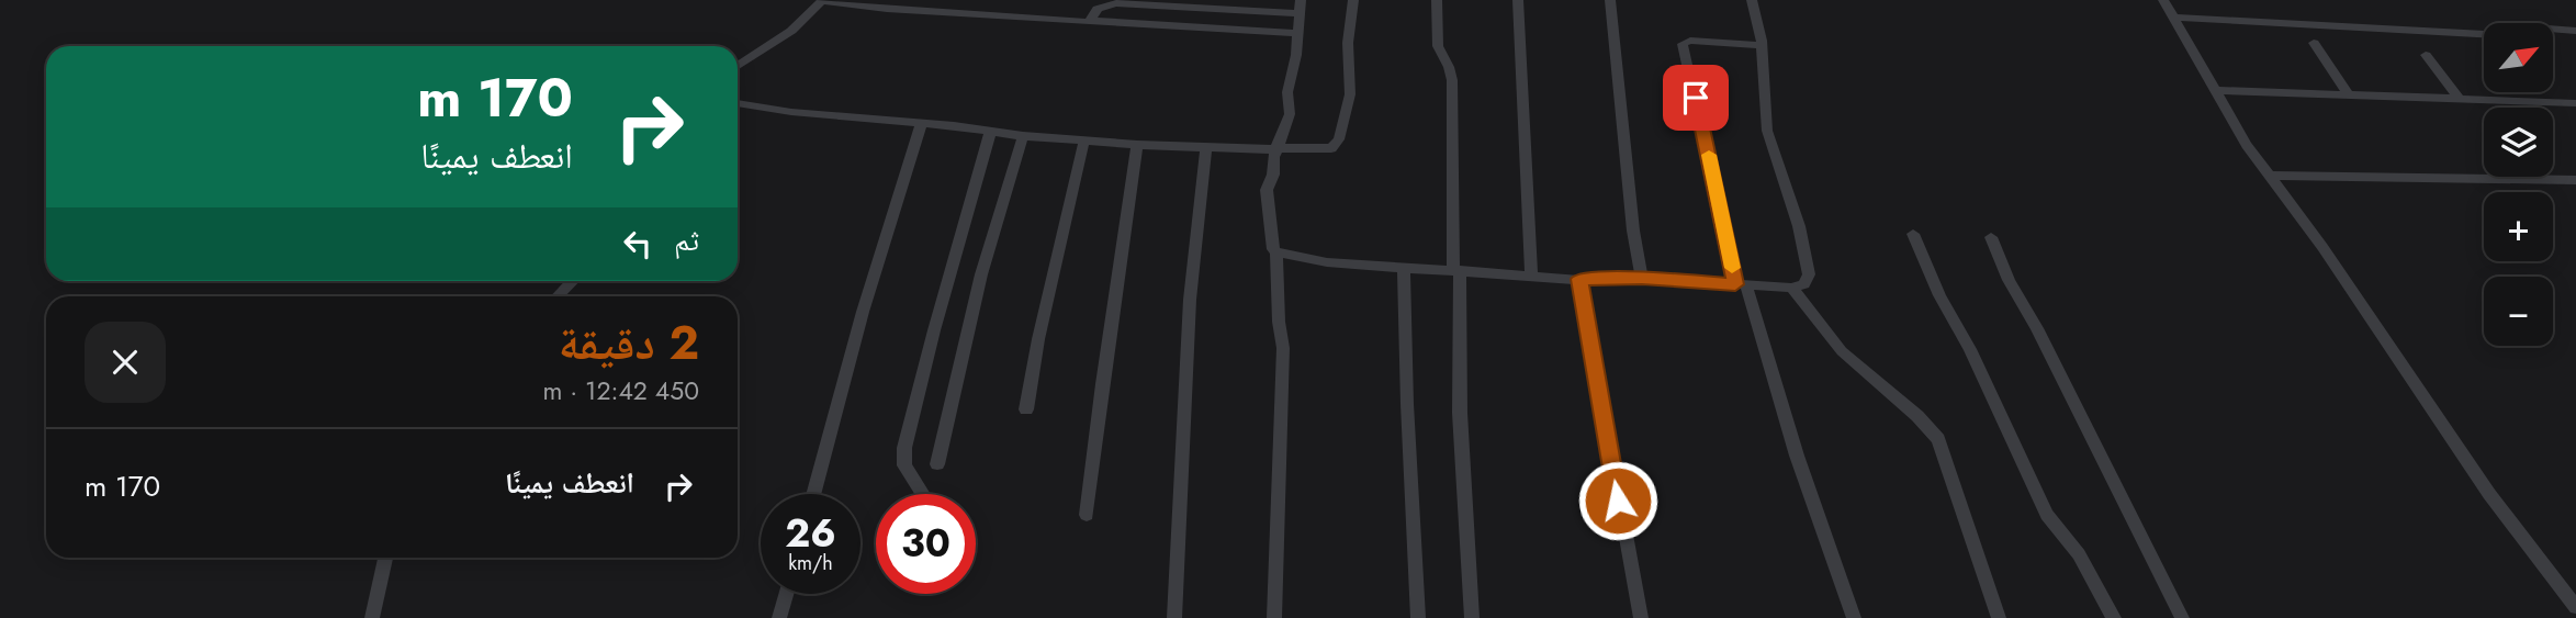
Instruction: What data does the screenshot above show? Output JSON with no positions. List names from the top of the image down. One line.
{"north":"top right","page":{"map_buttons":["+","−"],"turn":["170 m","انعطف يمينًا"],"then":"ثم","heading":["2 دقيقة","450 m · 12:42"],"list":[{"name":"انعطف يمينًا","value":"170 m"}],"speed":"26 km/h","limit":"30"}}
